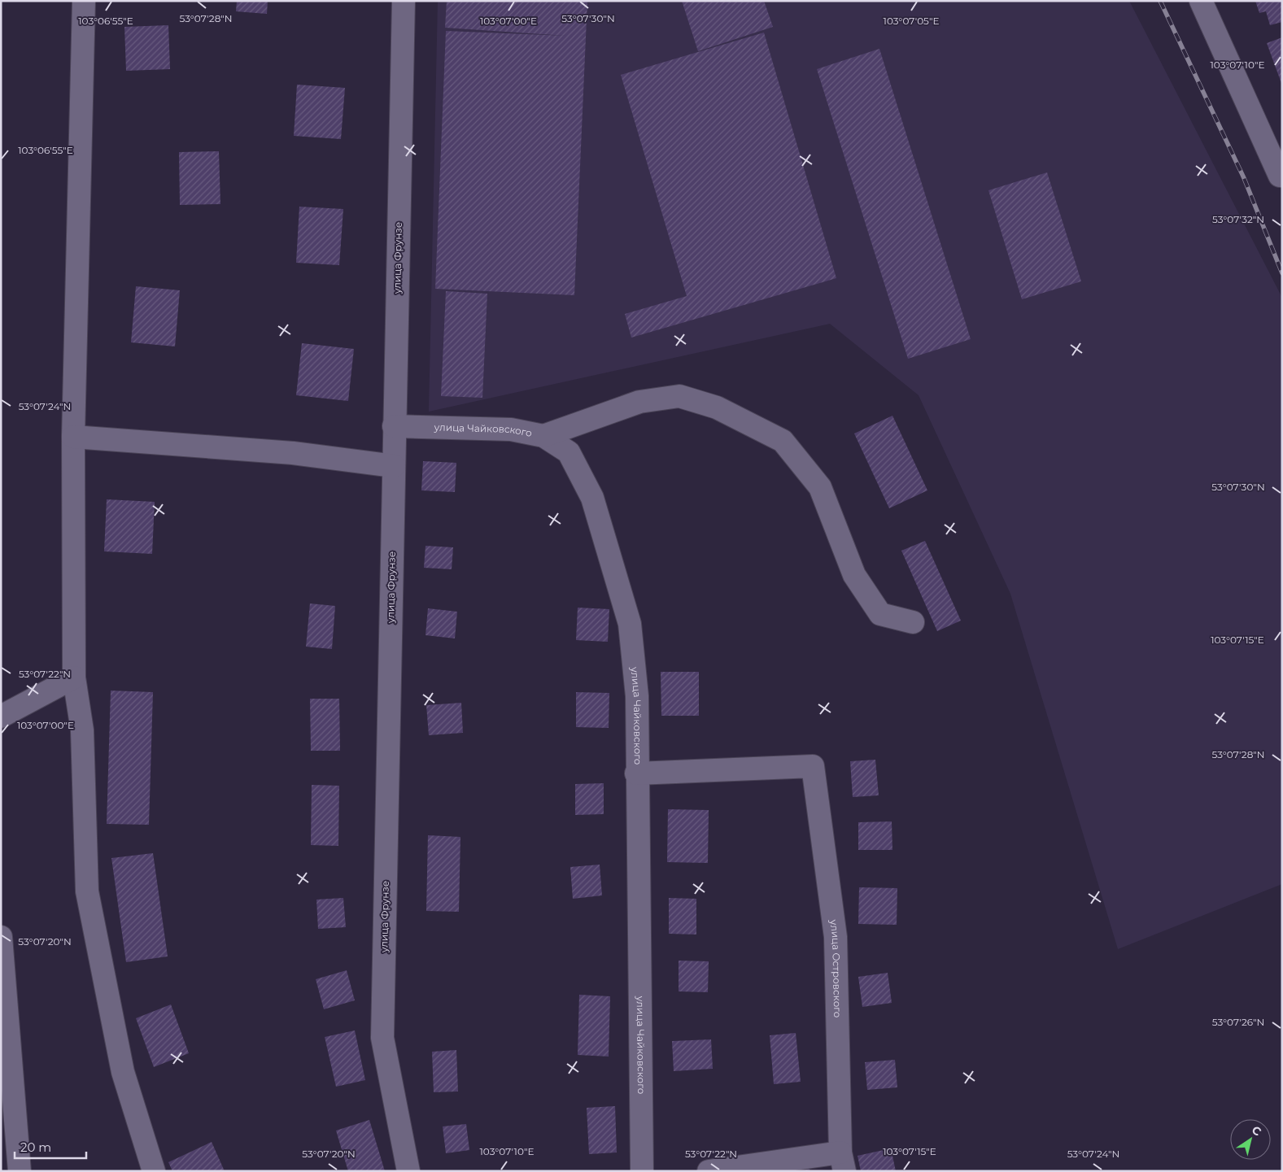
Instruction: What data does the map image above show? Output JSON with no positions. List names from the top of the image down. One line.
{"streets":{"street":["улица Фрунзе","улица Чайковского","улица Островского"]},"crossings":[["улица Фрунзе","улица Чайковского"],["улица Чайковского","улица Островского"]],"scale_bar":"20 m","north":"top right","coordinates":["53°07'28\"N","53°07'30\"N","103°06'55\"E","103°07'00\"E","103°07'05\"E","103°07'10\"E","53°07'32\"N","53°07'24\"N","103°07'15\"E","53°07'22\"N","53°07'20\"N","53°07'26\"N"]}
